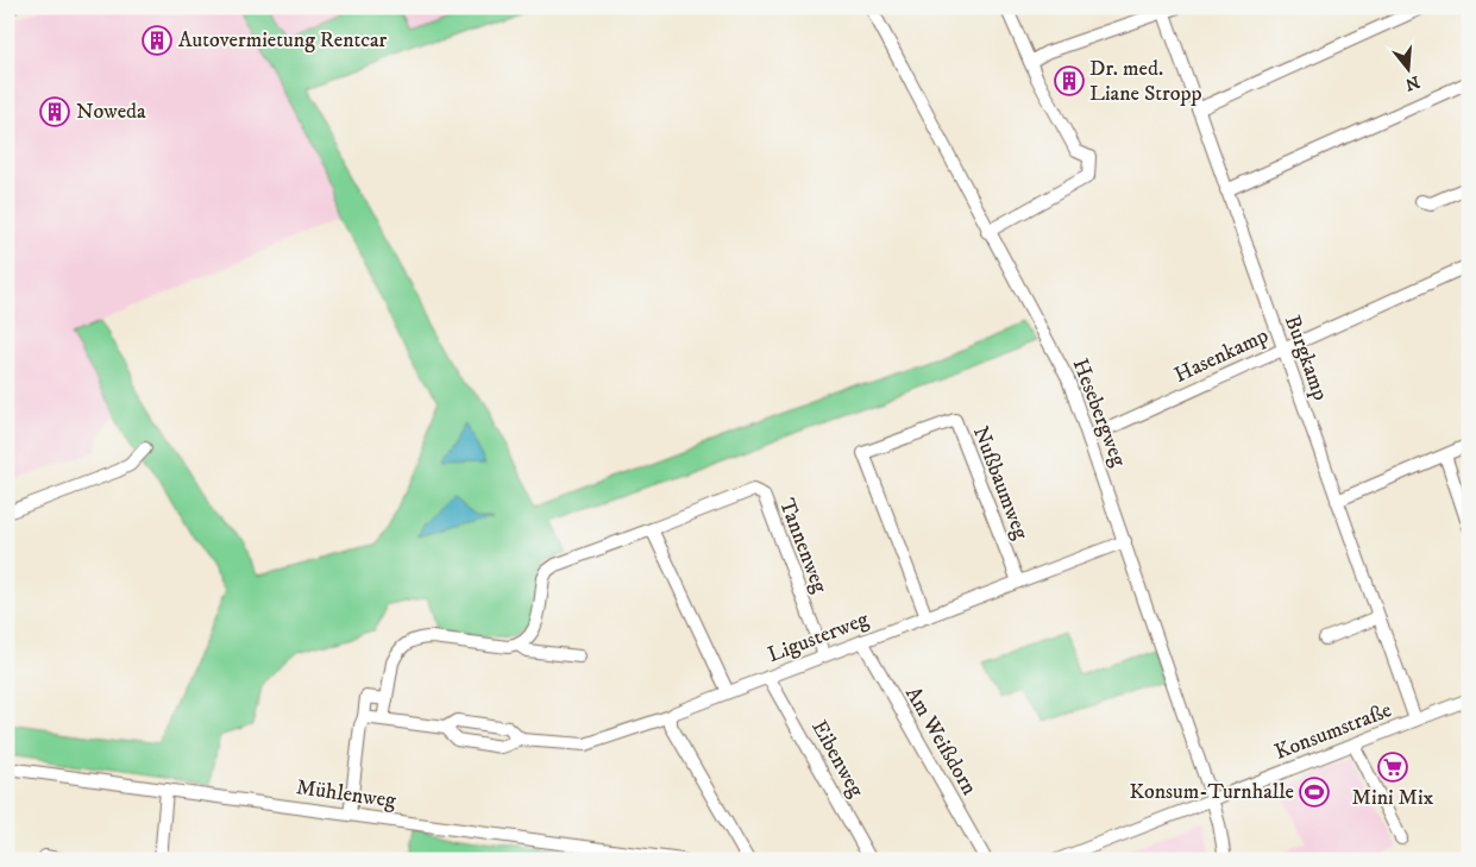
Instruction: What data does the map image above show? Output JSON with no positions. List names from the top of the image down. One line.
{"streets":{"street":["Hasenkamp","Burgkamp","Hesebergweg","Nußbaumweg","Tannenweg","Ligusterweg","Konsumstraße","Am Weißdorn","Eibenweg","Mühlenweg"]},"crossings":[["Hasenkamp","Burgkamp"],["Hasenkamp","Hesebergweg"],["Burgkamp","Konsumstraße"],["Hesebergweg","Ligusterweg"],["Hesebergweg","Konsumstraße"],["Nußbaumweg","Ligusterweg"],["Tannenweg","Ligusterweg"],["Ligusterweg","Am Weißdorn"],["Ligusterweg","Eibenweg"]],"places":{"building":["Autovermietung Rentcar","Dr. med. Liane Stropp","Noweda"],"supermarket":["Mini Mix"],"sports":["Konsum-Turnhalle"]},"north":"bottom"}
